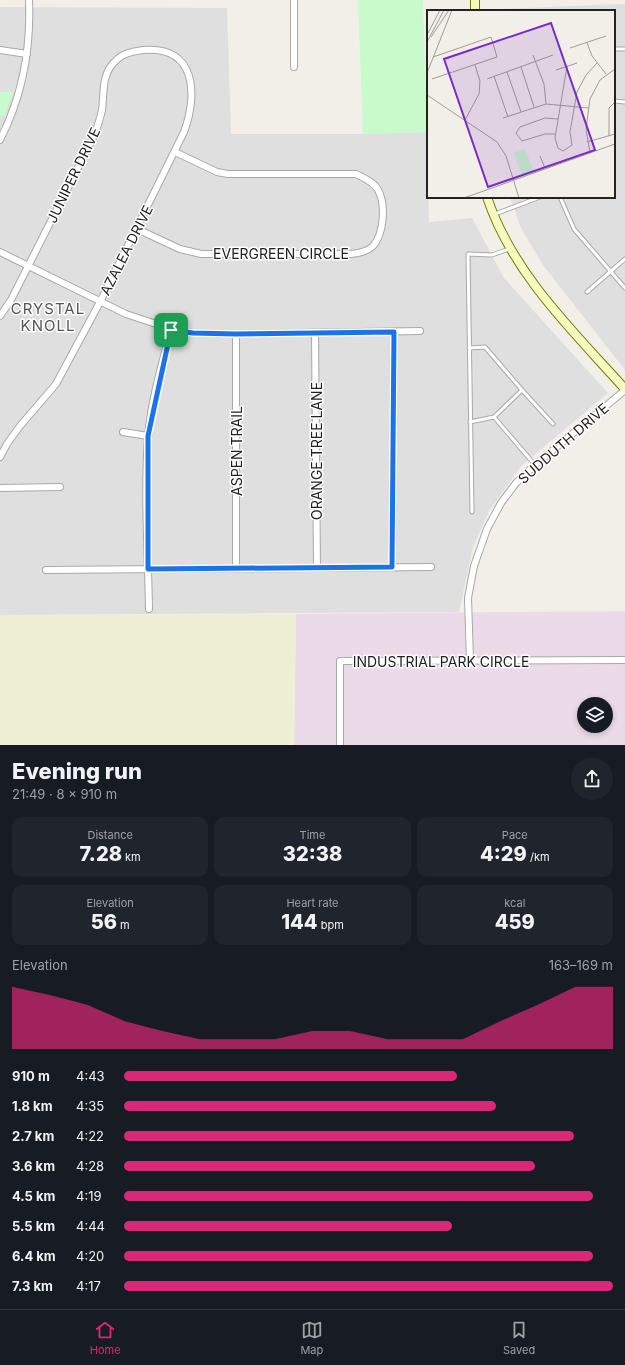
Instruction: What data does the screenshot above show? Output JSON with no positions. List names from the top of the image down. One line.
{"streets":{"street":["JUNIPER DRIVE","AZALEA DRIVE","EVERGREEN CIRCLE","SUDDUTH DRIVE","ASPEN TRAIL","ORANGE TREE LANE","INDUSTRIAL PARK CIRCLE"]},"crossings":[["JUNIPER DRIVE","AZALEA DRIVE"],["AZALEA DRIVE","EVERGREEN CIRCLE"],["SUDDUTH DRIVE","INDUSTRIAL PARK CIRCLE"]],"districts":["CRYSTAL KNOLL"],"page":{"heading":["Evening run","21:49 · 8 × 910 m"],"stats":[["Distance","7.28 km"],["Time","32:38"],["Pace","4:29 /km"],["Elevation","56 m"],["Heart rate","144 bpm"],["kcal","459"]],"chart":["Elevation","163–169 m"],"list":[{"name":"910 m","note":"4:43"},{"name":"1.8 km","note":"4:35"},{"name":"2.7 km","note":"4:22"},{"name":"3.6 km","note":"4:28"},{"name":"4.5 km","note":"4:19"},{"name":"5.5 km","note":"4:44"},{"name":"6.4 km","note":"4:20"},{"name":"7.3 km","note":"4:17"}],"tabs":["Home","Map","Saved"]}}
